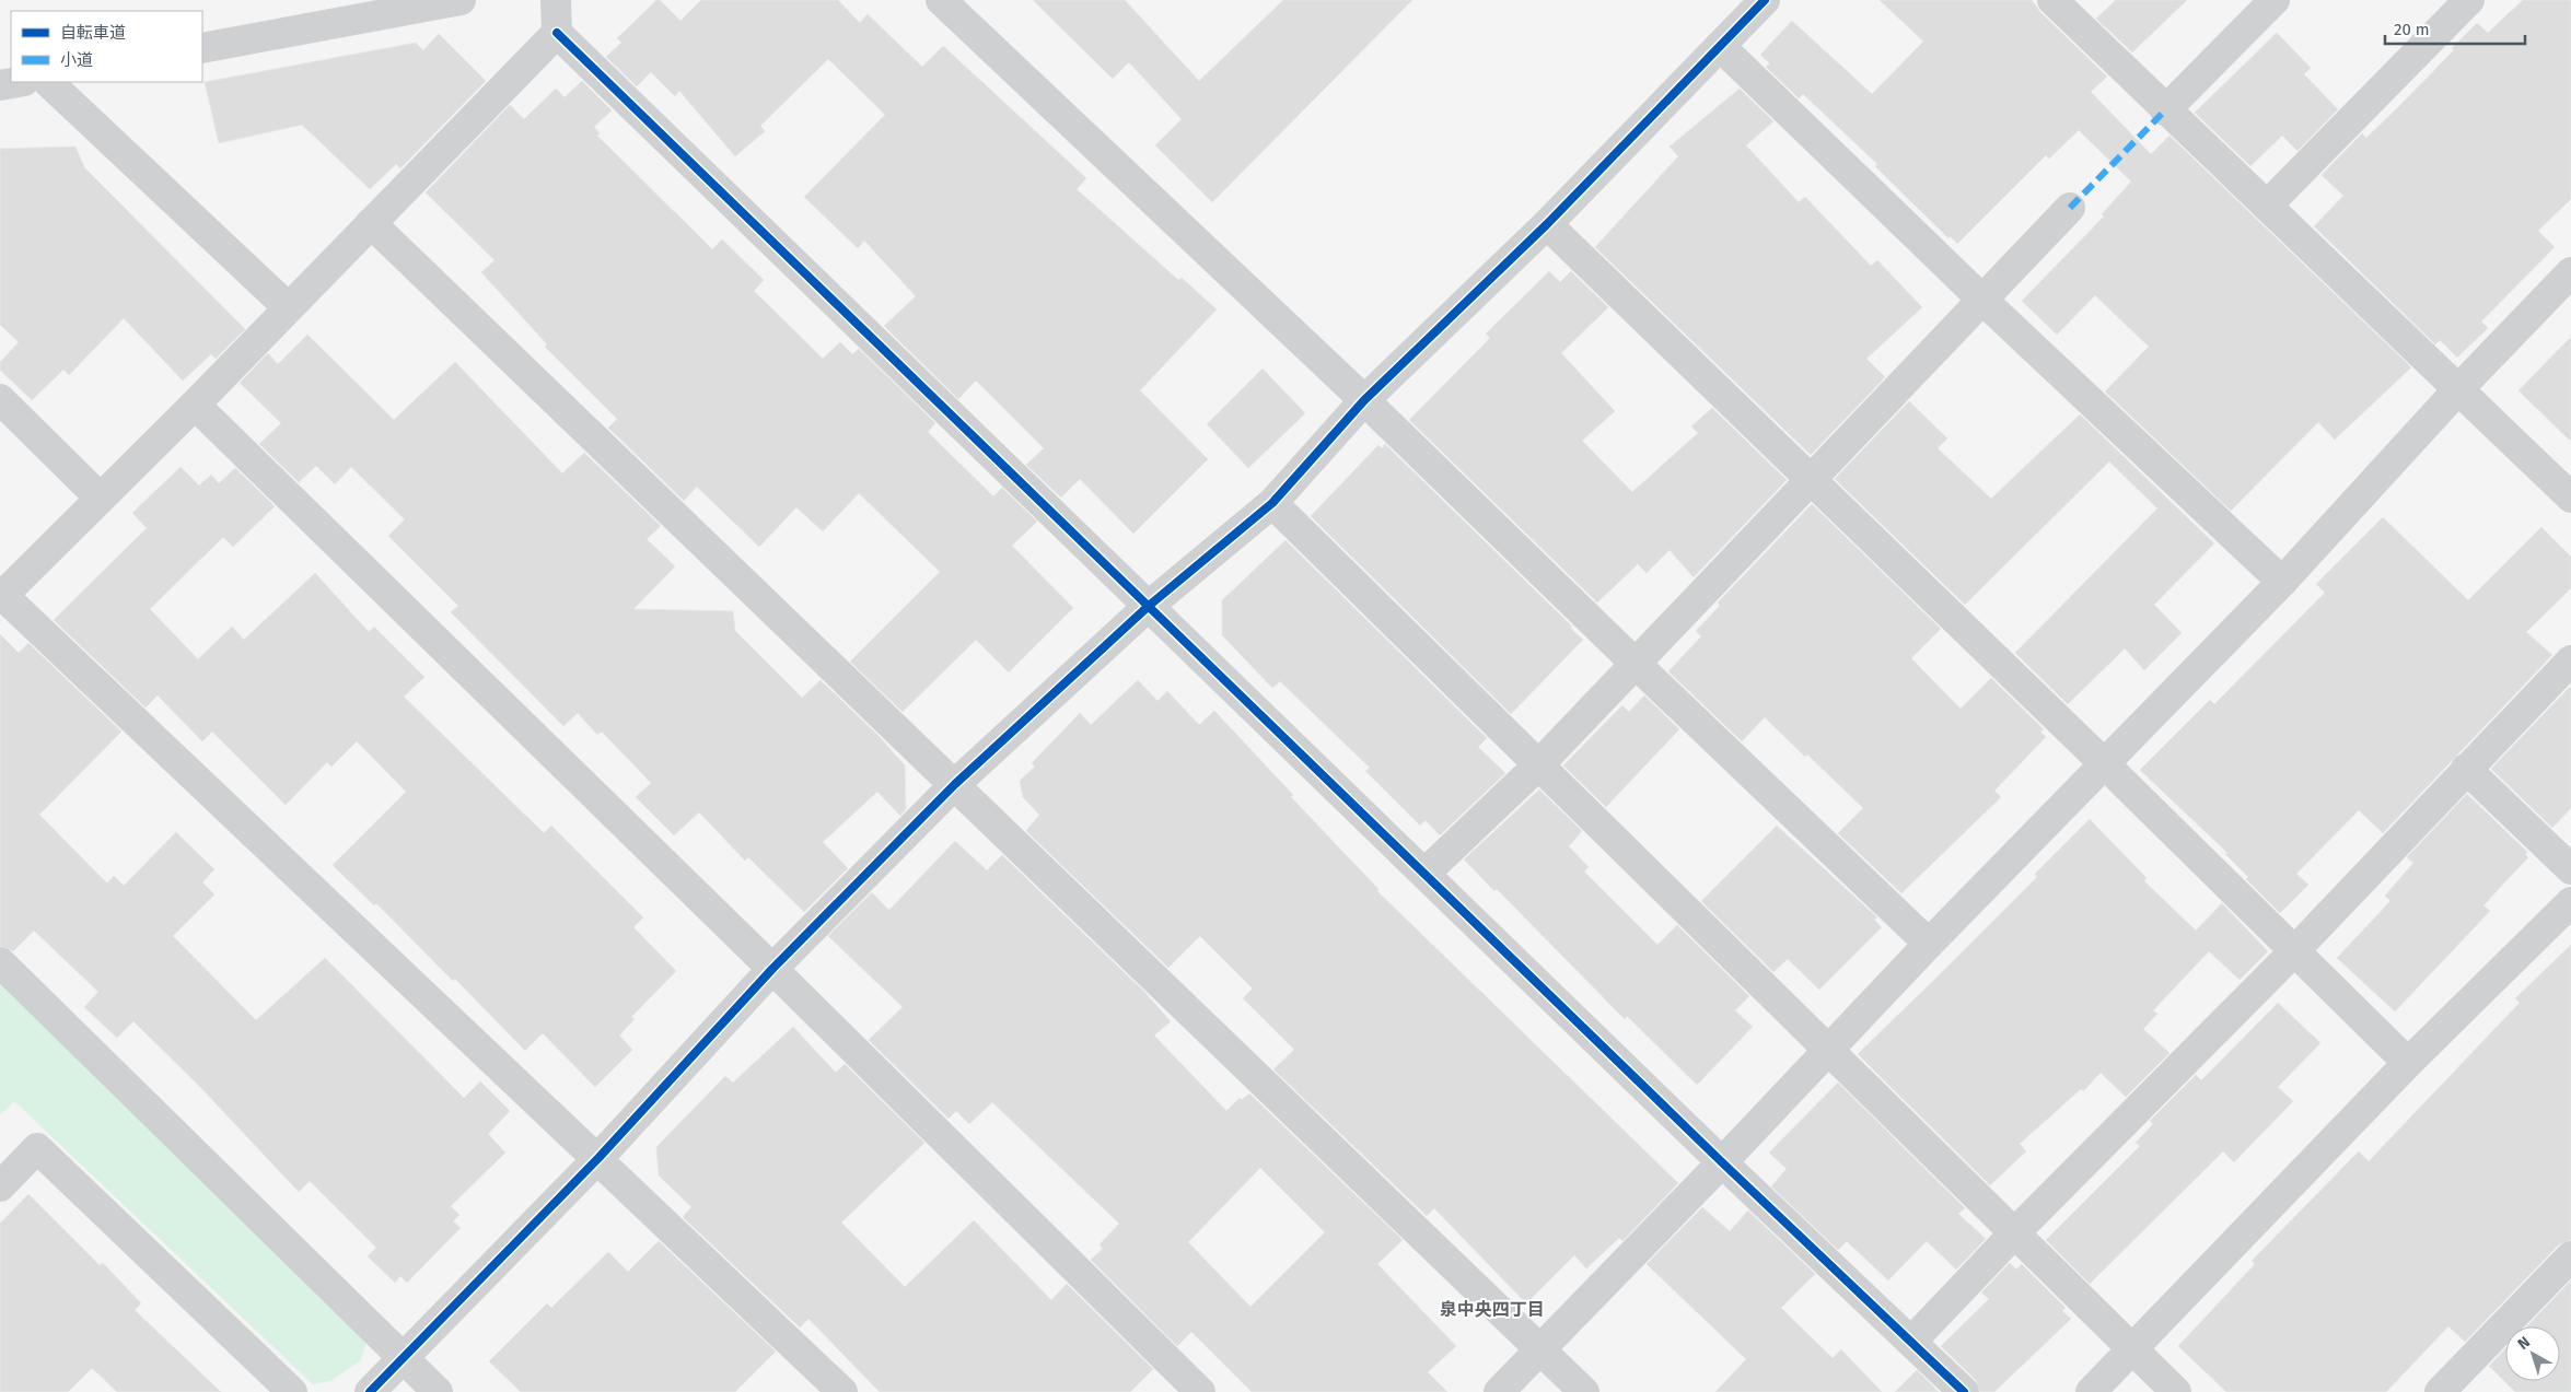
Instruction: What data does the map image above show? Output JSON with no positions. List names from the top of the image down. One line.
{"districts":["泉中央四丁目"],"legend":["自転車道","小道"],"scale_bar":"20 m","north":"top left"}
